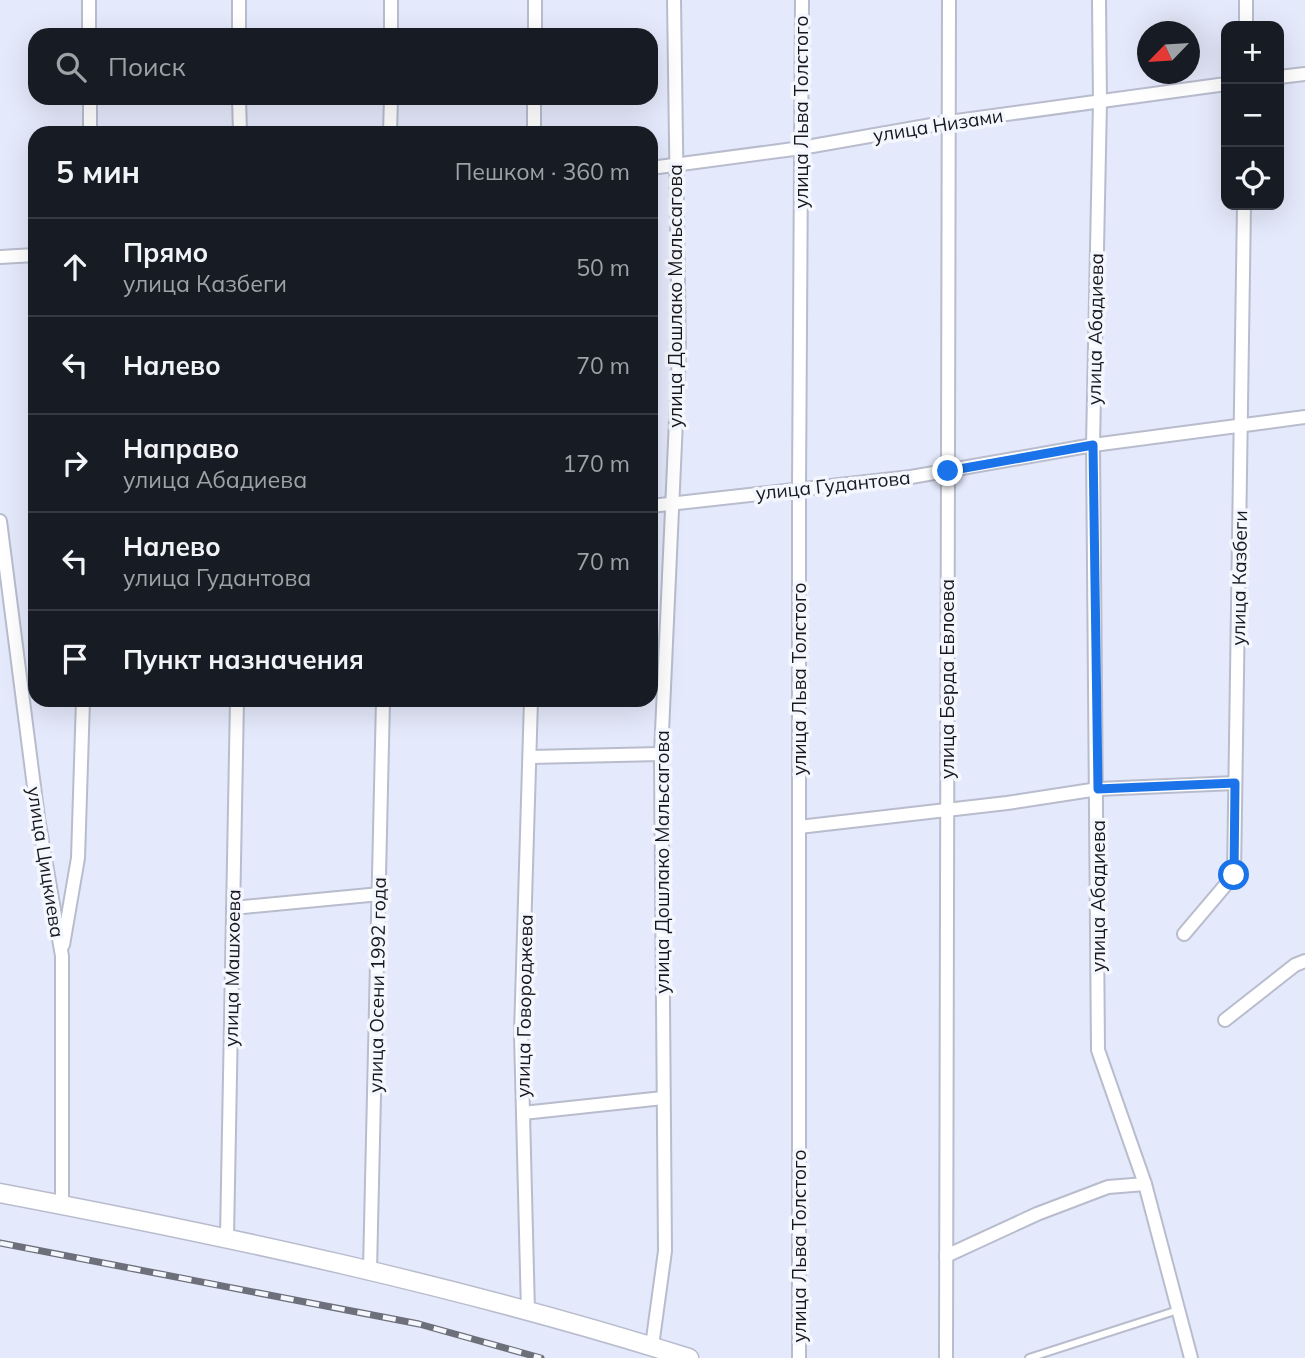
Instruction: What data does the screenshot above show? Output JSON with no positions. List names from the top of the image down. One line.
{"streets":{"street":["улица Льва Толстого","улица Низами","улица Дошлако Мальсагова","улица Абадиева","улица Гудантова","улица Казбеги","улица Берда Евлоева","улица Цицкиева","улица Машхоева","улица Осени 1992 года","улица Говороджева"]},"crossings":[["улица Льва Толстого","улица Низами"],["улица Льва Толстого","улица Гудантова"],["улица Низами","улица Дошлако Мальсагова"],["улица Низами","улица Абадиева"],["улица Низами","улица Берда Евлоева"],["улица Дошлако Мальсагова","улица Гудантова"],["улица Абадиева","улица Гудантова"],["улица Гудантова","улица Казбеги"],["улица Гудантова","улица Берда Евлоева"]],"north":"bottom left","page":{"map_buttons":["+","−"],"search":"Поиск","heading":["5 мин","Пешком · 360 m"],"list":[["Прямо","улица Казбеги","50 m"],["Налево","70 m"],["Направо","улица Абадиева","170 m"],["Налево","улица Гудантова","70 m"],"Пункт назначения"]}}
